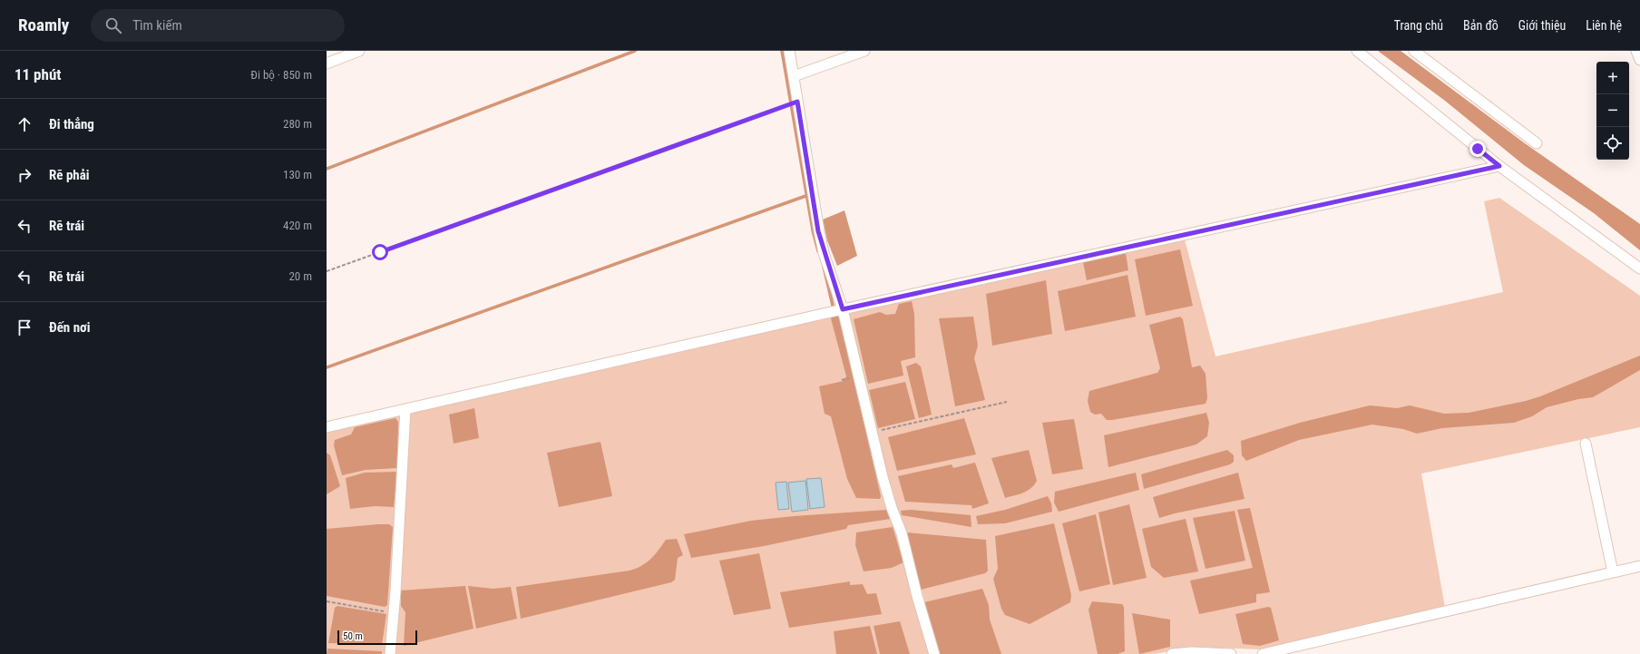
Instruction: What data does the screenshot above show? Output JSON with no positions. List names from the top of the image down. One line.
{"scale_bar":"50 m","page":{"header":"Roamly","search":"Tìm kiếm","nav":["Trang chủ","Bản đồ","Giới thiệu","Liên hệ"],"heading":["11 phút","Đi bộ · 850 m"],"map_buttons":["+","−"],"list":[["Đi thẳng","280 m"],["Rẽ phải","130 m"],["Rẽ trái","420 m"],["Rẽ trái","20 m"],"Đến nơi"],"scale":"50 m"}}
